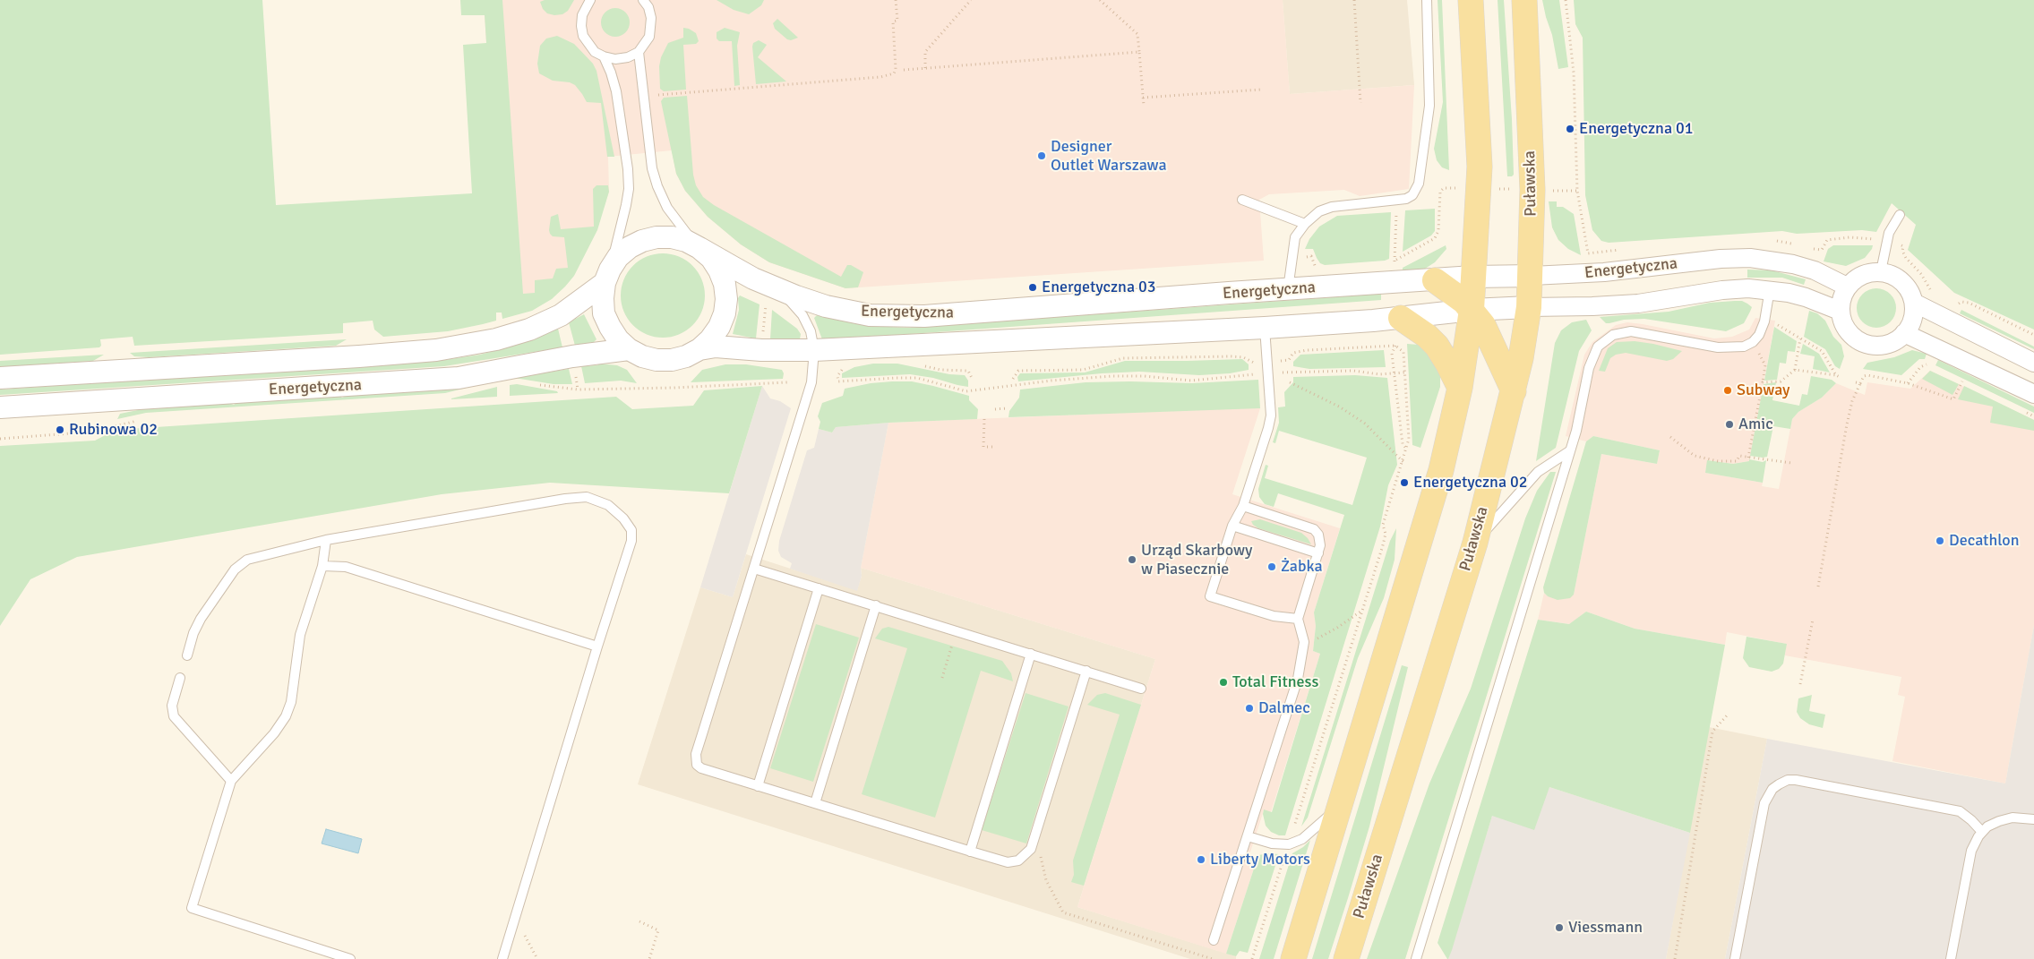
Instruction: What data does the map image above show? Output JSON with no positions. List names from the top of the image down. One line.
{"streets":{"main road":["Puławska"],"street":["Energetyczna"]},"crossings":[["Puławska","Energetyczna"]],"places":["Energetyczna 01","Designer Outlet Warszawa","Energetyczna 03","Subway","Amic","Rubinowa 02","Energetyczna 02","Decathlon","Urząd Skarbowy w Piasecznie","Żabka","Total Fitness","Dalmec","Liberty Motors","Viessmann"]}
